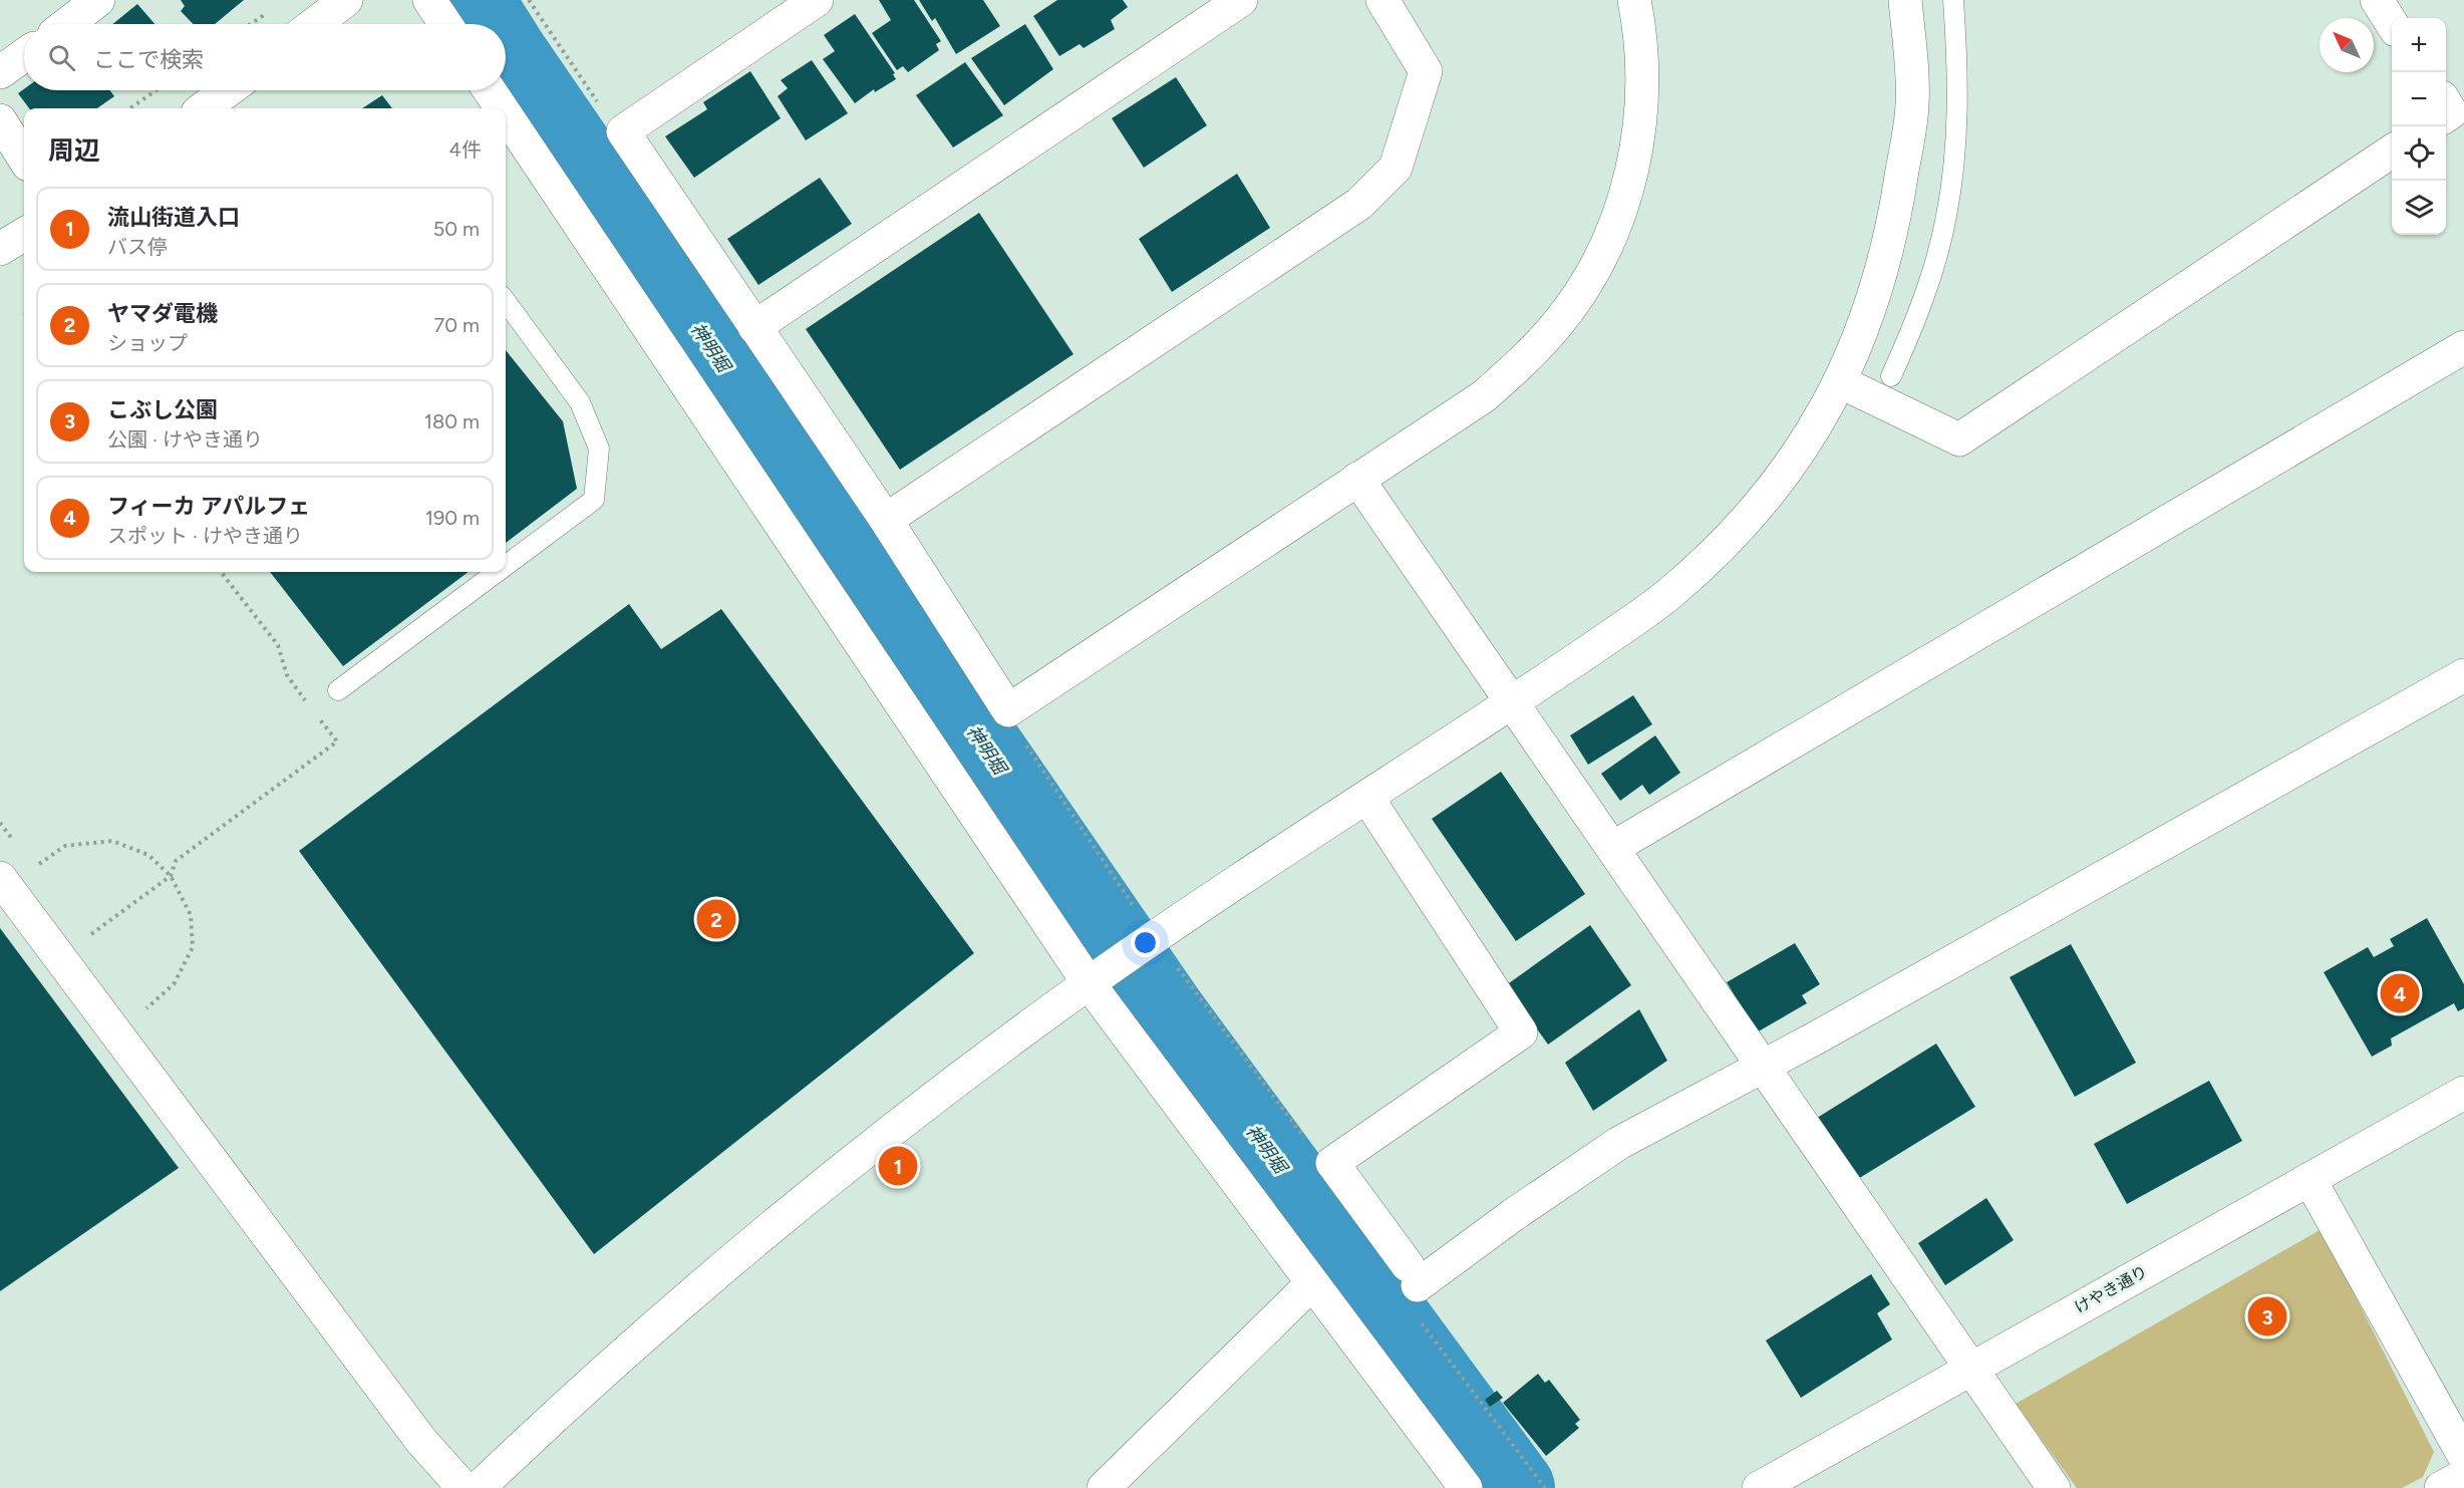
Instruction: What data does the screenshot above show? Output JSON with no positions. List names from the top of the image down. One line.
{"streets":{"street":["けやき通り"]},"water":["神明堀"],"north":"top left","page":{"map_buttons":["+","−"],"search":"ここで検索","heading":["周辺","4件"],"list":[{"mark":"1","name":"流山街道入口","note":"バス停","value":"50 m"},{"mark":"2","name":"ヤマダ電機","note":"ショップ","value":"70 m"},{"mark":"3","name":"こぶし公園","note":"公園 · けやき通り","value":"180 m"},{"mark":"4","name":"フィーカ アパルフェ","note":"スポット · けやき通り","value":"190 m"}],"pins":["2","4","1","3"]}}
